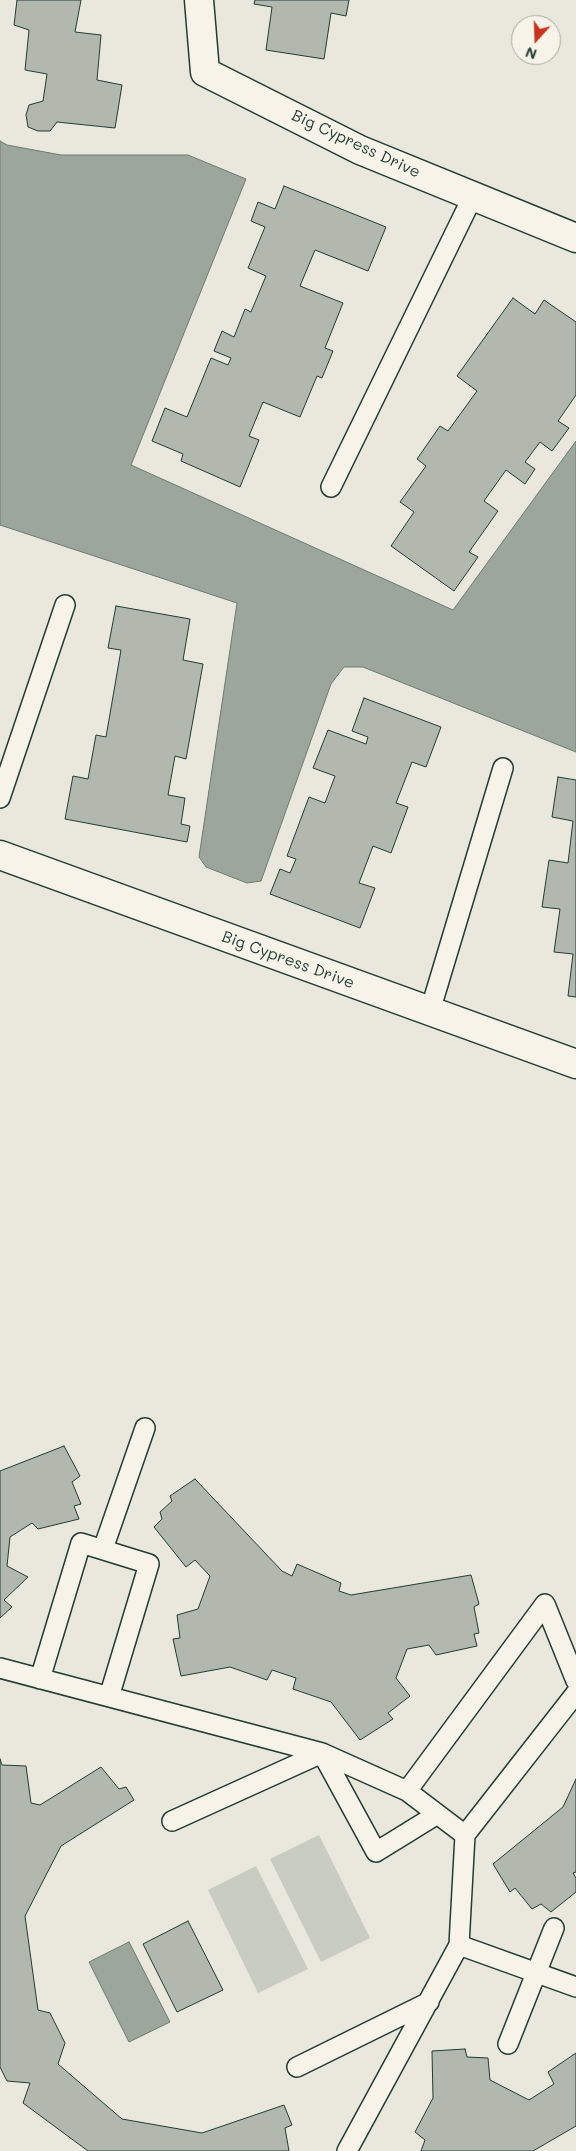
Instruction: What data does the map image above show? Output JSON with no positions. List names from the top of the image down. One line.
{"streets":{"street":["Big Cypress Drive"]},"north":"bottom"}
